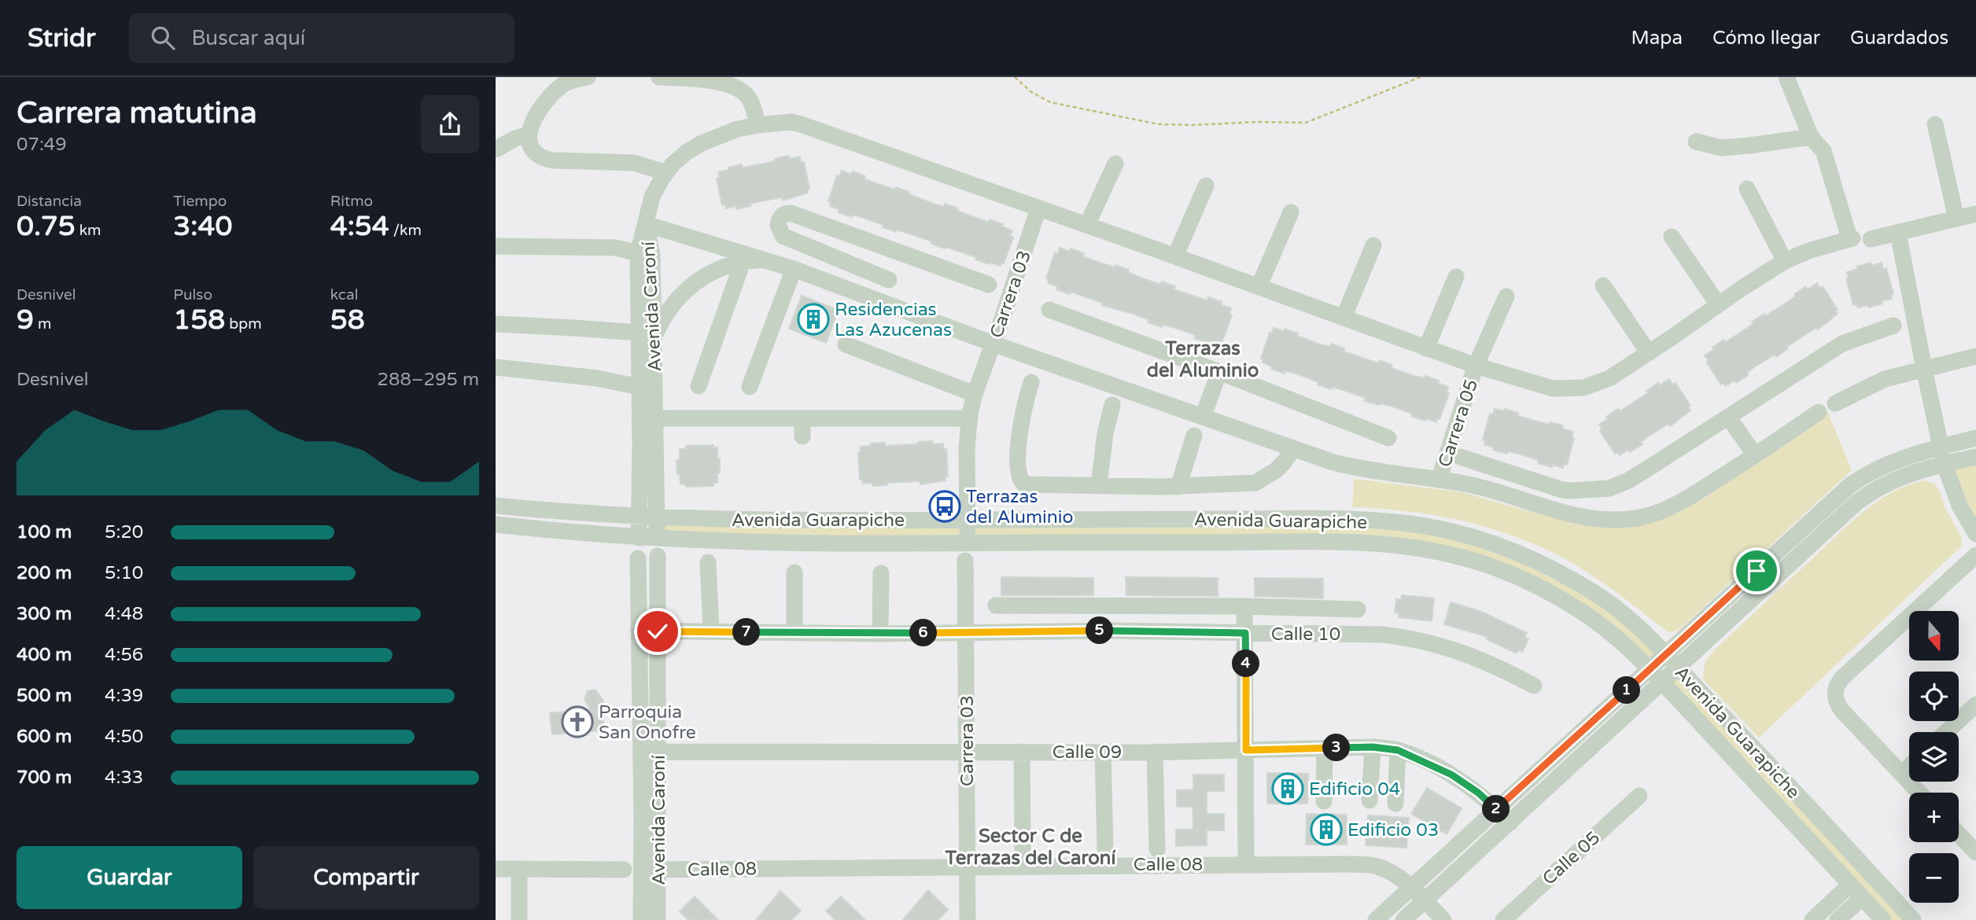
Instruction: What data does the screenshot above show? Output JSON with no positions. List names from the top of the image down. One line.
{"streets":{"street":["Carrera 03","Avenida Caroní","Carrera 05","Avenida Guarapiche","Calle 10","Calle 09","Calle 05","Calle 08"]},"crossings":[["Carrera 03","Avenida Guarapiche"],["Carrera 03","Calle 10"],["Carrera 03","Calle 09"],["Carrera 03","Calle 08"],["Avenida Caroní","Avenida Guarapiche"],["Avenida Caroní","Calle 10"],["Avenida Caroní","Calle 09"],["Avenida Caroní","Calle 08"]],"districts":["Terrazas del Aluminio","Sector C de Terrazas del Caroní"],"places":{"building":["Residencias Las Azucenas","Edificio 04","Edificio 03"],"bus stop":["Terrazas del Aluminio"],"church":["Parroquia San Onofre"]},"north":"bottom","page":{"header":"Stridr","search":"Buscar aquí","nav":["Mapa","Cómo llegar","Guardados"],"heading":["Carrera matutina","07:49"],"stats":[["Distancia","0.75 km"],["Tiempo","3:40"],["Ritmo","4:54 /km"],["Desnivel","9 m"],["Pulso","158 bpm"],["kcal","58"]],"chart":["Desnivel","288–295 m"],"list":[{"name":"100 m","note":"5:20"},{"name":"200 m","note":"5:10"},{"name":"300 m","note":"4:48"},{"name":"400 m","note":"4:56"},{"name":"500 m","note":"4:39"},{"name":"600 m","note":"4:50"},{"name":"700 m","note":"4:33"}],"map_buttons":["+","−"],"pins":["5","7","6","4","1","3","2"],"buttons":["Guardar","Compartir"]}}
